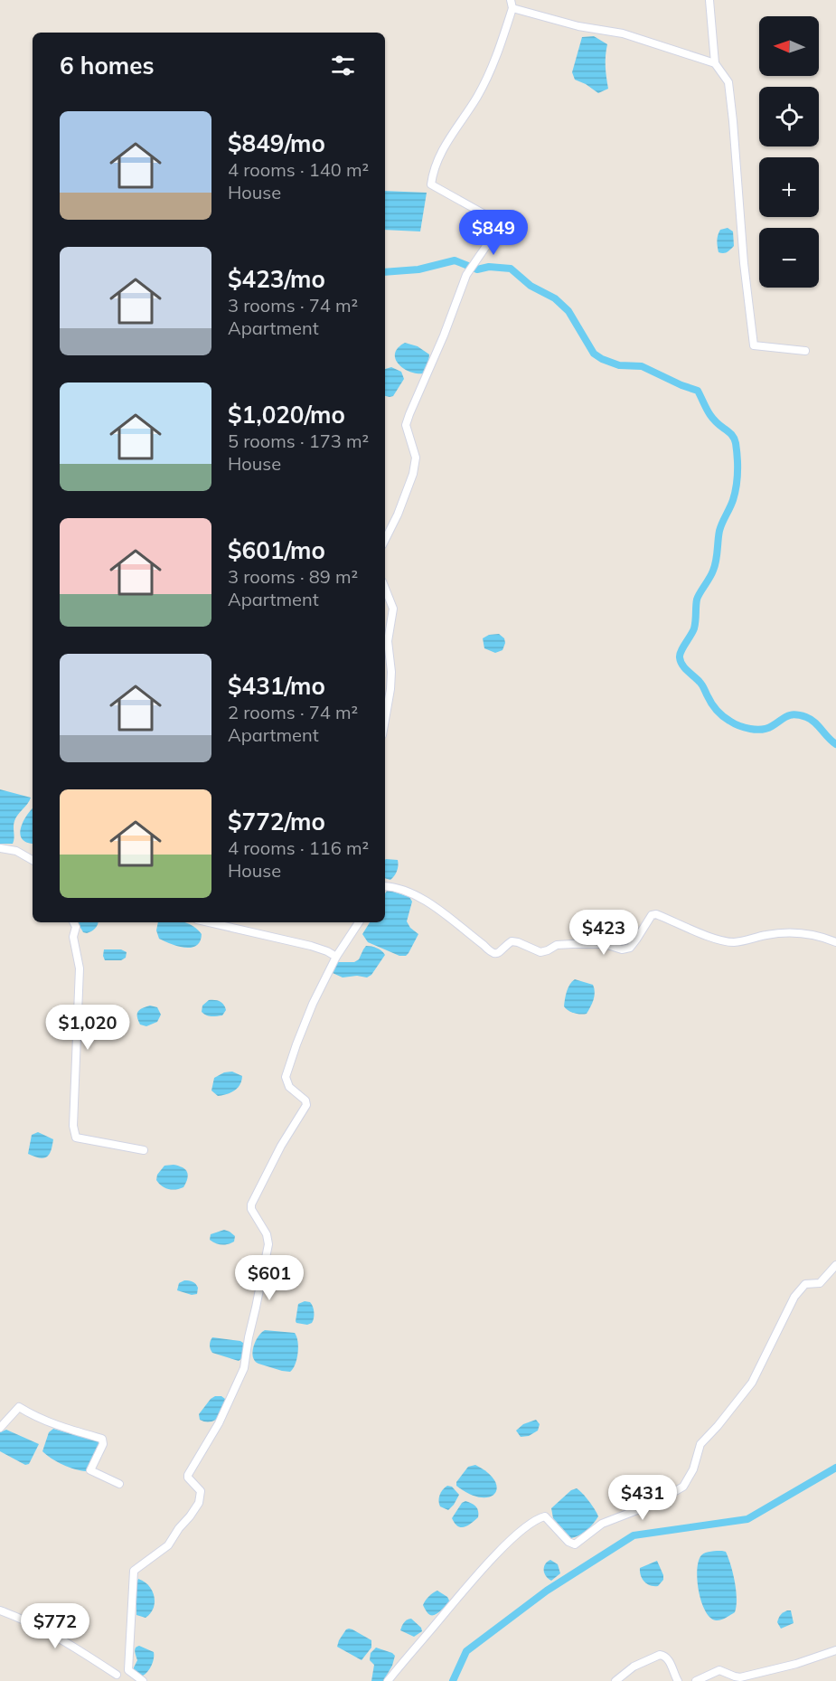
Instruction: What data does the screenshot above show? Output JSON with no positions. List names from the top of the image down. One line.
{"north":"left","page":{"map_buttons":["+","−"],"heading":"6 homes","list":[{"name":"$849/mo","note":"4 rooms · 140 m² · House"},{"name":"$423/mo","note":"3 rooms · 74 m² · Apartment"},{"name":"$1,020/mo","note":"5 rooms · 173 m² · House"},{"name":"$601/mo","note":"3 rooms · 89 m² · Apartment"},{"name":"$431/mo","note":"2 rooms · 74 m² · Apartment"},{"name":"$772/mo","note":"4 rooms · 116 m² · House"}],"price":["$849","$423","$1,020","$601","$431","$772"]}}
